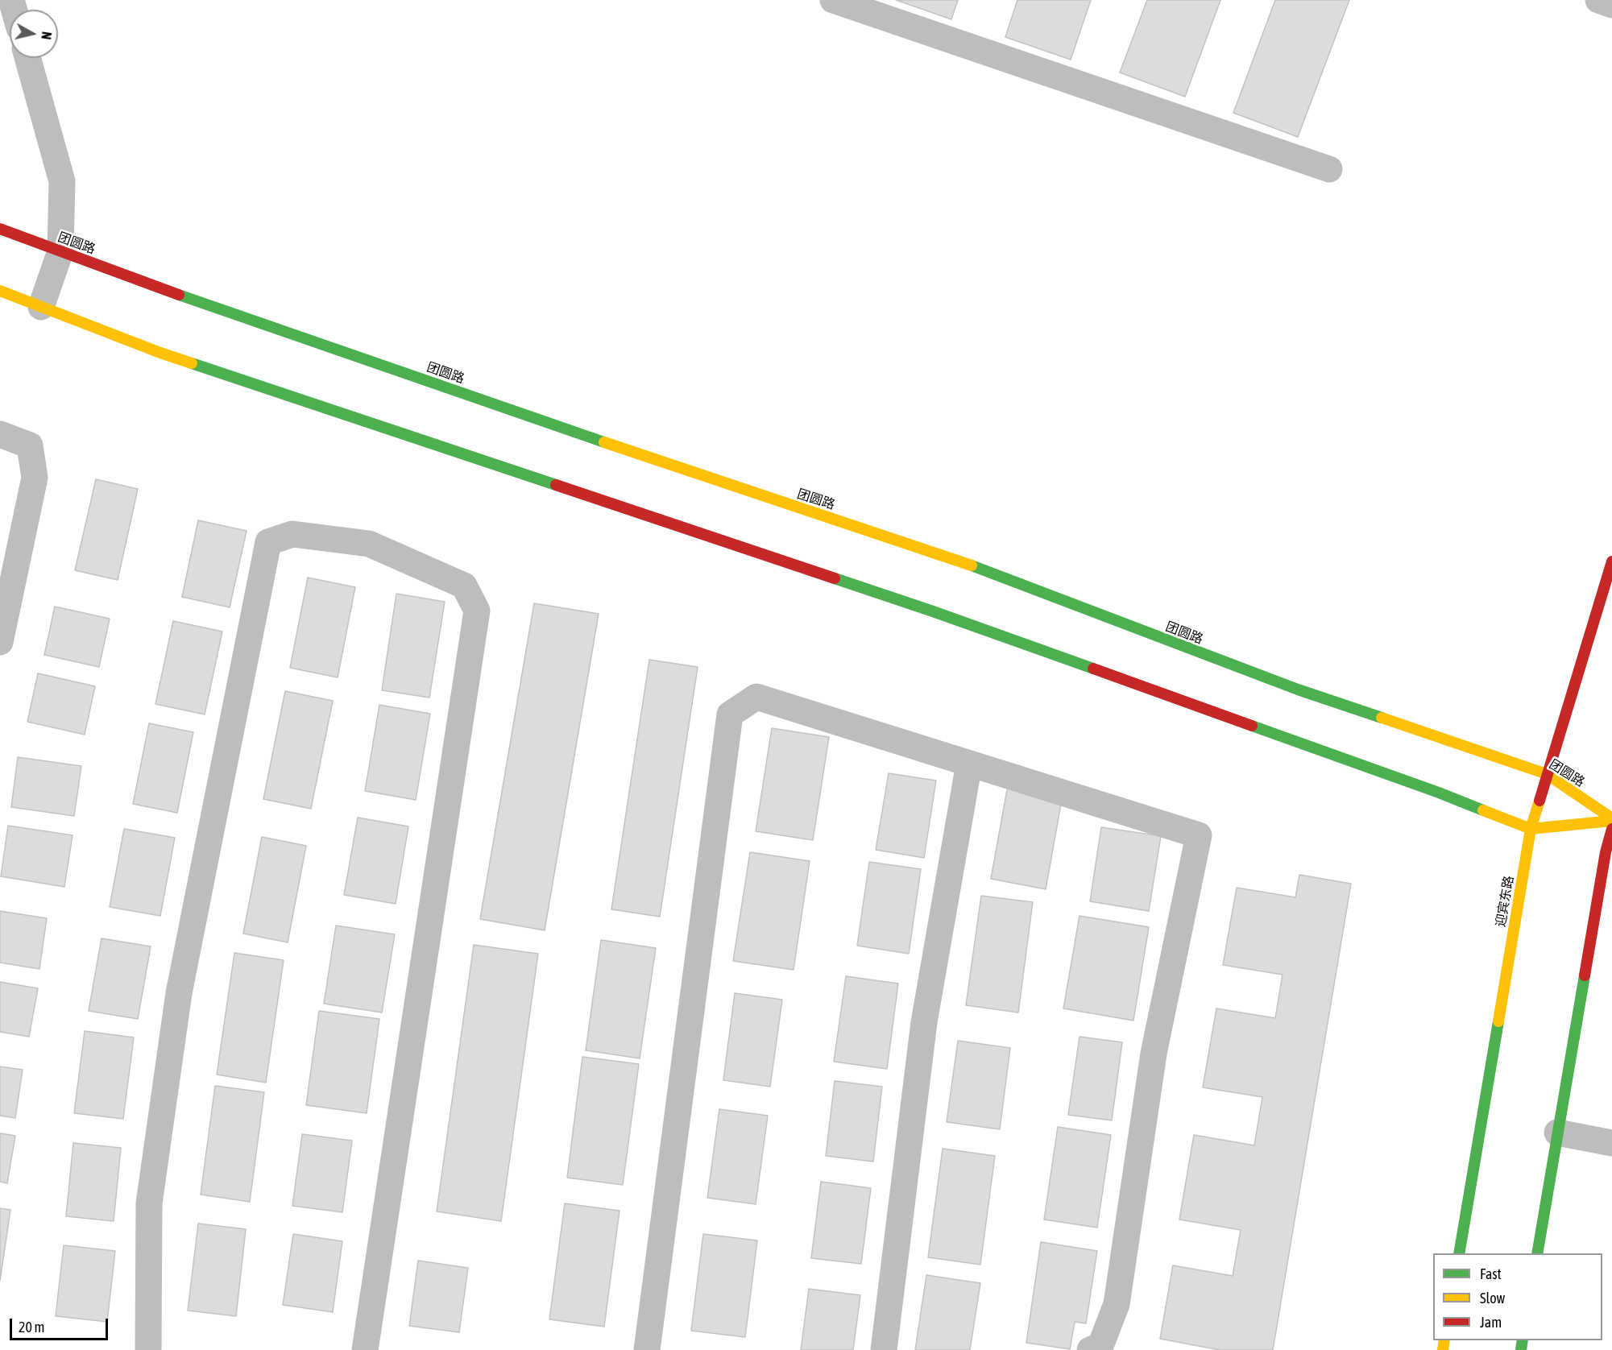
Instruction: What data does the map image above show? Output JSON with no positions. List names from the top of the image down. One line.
{"streets":{"main road":["团圆路","迎宾东路"]},"crossings":[["团圆路","迎宾东路"]],"legend":["Fast","Slow","Jam"],"scale_bar":"20 m","north":"right"}
